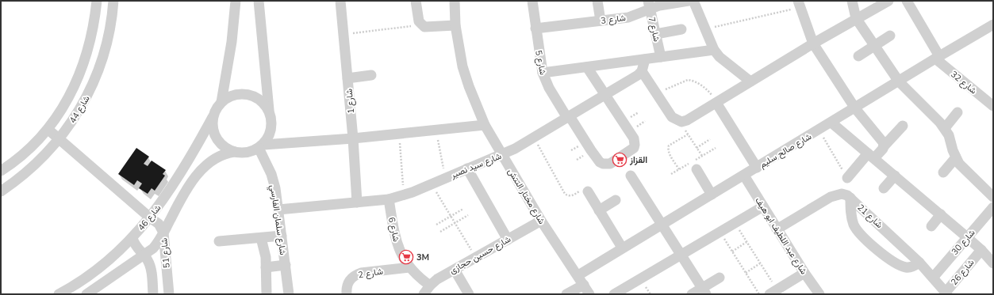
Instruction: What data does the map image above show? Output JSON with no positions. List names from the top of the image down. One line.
{"streets":{"street":["شارع 3","شارع 7","شارع 5","شارع 32","شارع 1","شارع 44","شارع صالح سليم","شارع سيد نصير","شارع مختار التتش","شارع 21","شارع 46","شارع سلمان الفارسي","شارع 6","شارع عبد اللطيف ابو هيف","شارع 30","شارع 51","شارع حسين حجازى","شارع 26","شارع 2"]},"crossings":[["شارع 3","شارع 7"],["شارع 3","شارع 5"],["شارع 5","شارع سيد نصير"],["شارع 32","شارع صالح سليم"],["شارع 1","شارع سيد نصير"],["شارع 44","شارع 51"],["شارع صالح سليم","شارع مختار التتش"],["شارع صالح سليم","شارع عبد اللطيف ابو هيف"],["شارع سيد نصير","شارع مختار التتش"],["شارع سيد نصير","شارع سلمان الفارسي"],["شارع سيد نصير","شارع 6"],["شارع مختار التتش","شارع حسين حجازى"],["شارع 21","شارع عبد اللطيف ابو هيف"],["شارع 21","شارع 30"],["شارع 21","شارع 26"],["شارع 46","شارع سلمان الفارسي"],["شارع 46","شارع 51"],["شارع 6","شارع حسين حجازى"],["شارع 6","شارع 2"]],"places":{"supermarket":["القزاز","3M"]}}
